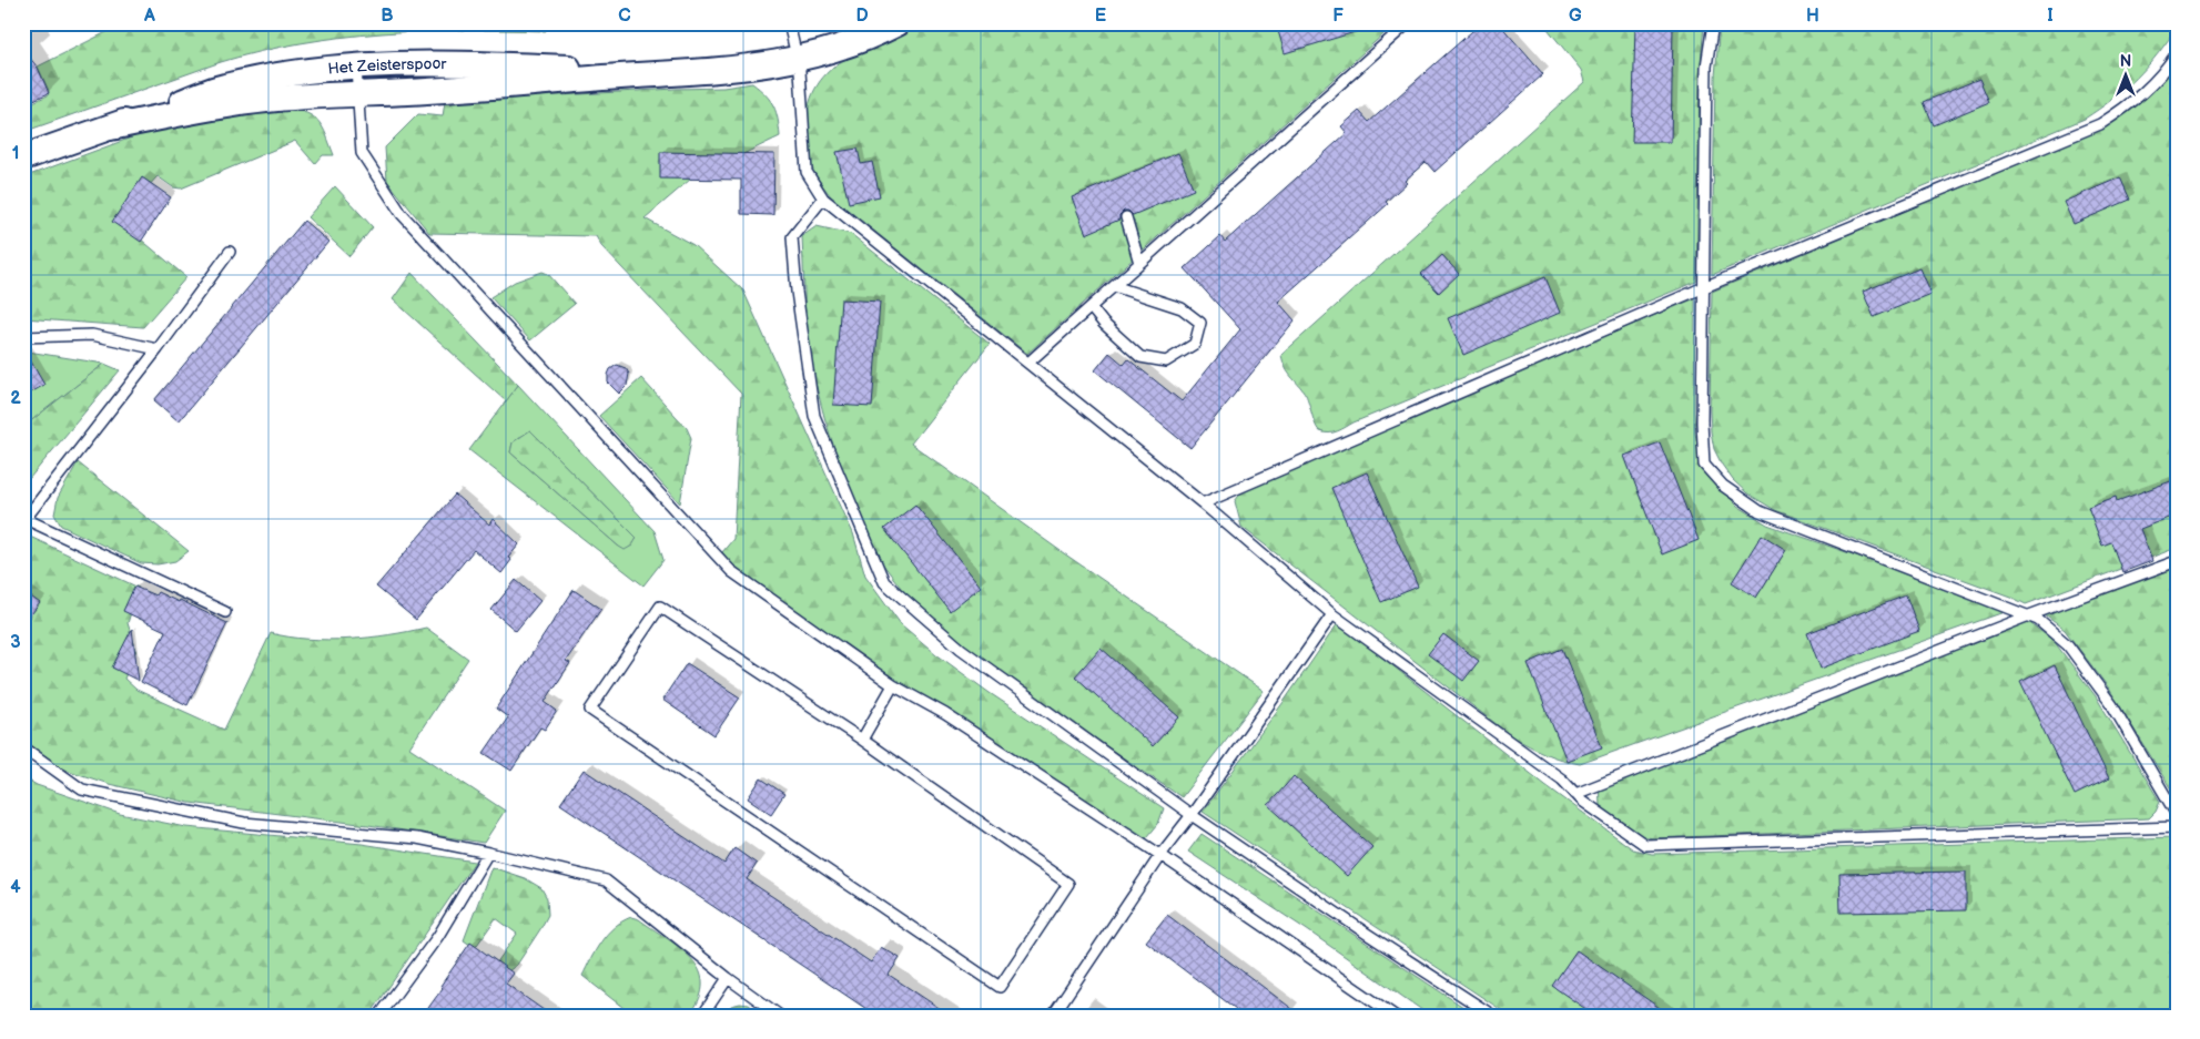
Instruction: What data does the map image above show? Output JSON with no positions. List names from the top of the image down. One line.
{"streets":{"street":["Het Zeisterspoor"]},"north":"top","grid":{"columns":["A","B","C","D","E","F","G","H","I"],"rows":["1","2","3","4"]}}
